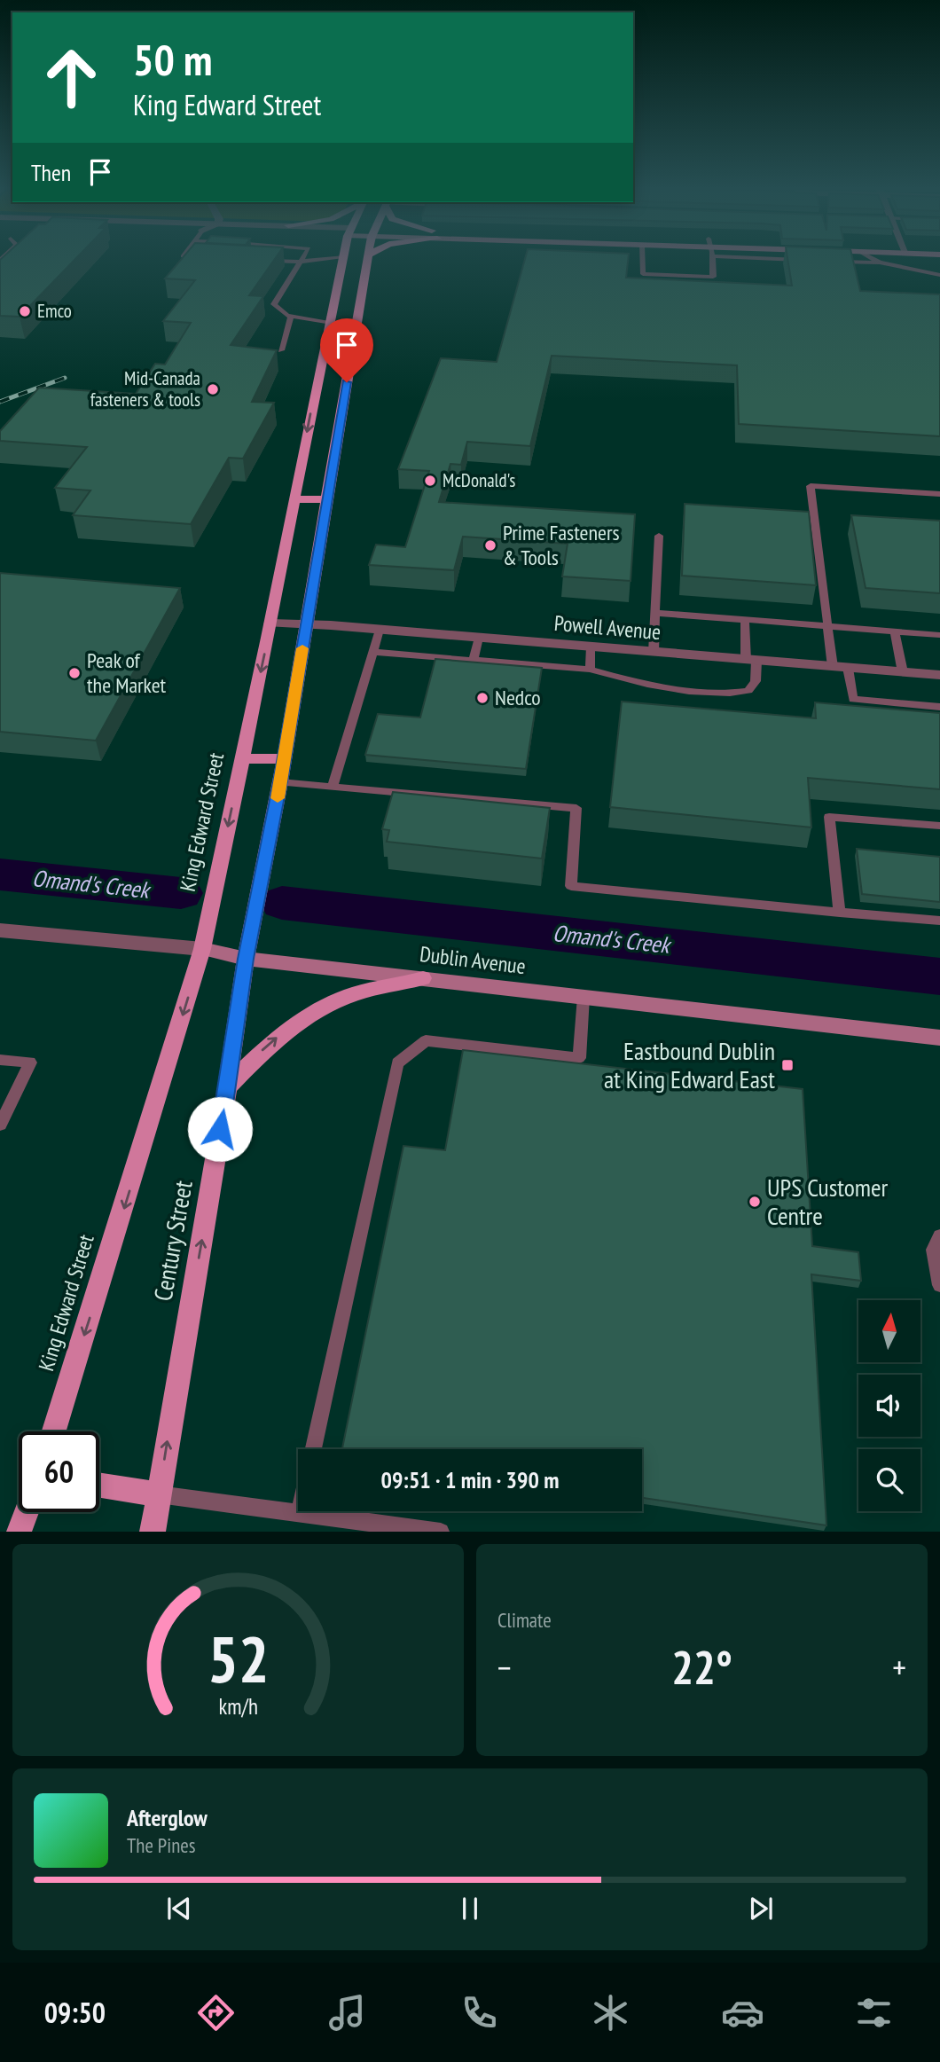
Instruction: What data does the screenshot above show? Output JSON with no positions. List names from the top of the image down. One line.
{"streets":{"main road":["King Edward Street","Dublin Avenue","Century Street"],"street":["Powell Avenue"]},"crossings":[["Powell Avenue","King Edward Street"],["King Edward Street","Dublin Avenue"],["Dublin Avenue","Century Street"]],"one_way":["Century Street"],"water":["Omand's Creek"],"places":{"other":["Emco","Mid-Canada fasteners & tools","McDonald's","Prime Fasteners & Tools","Peak of the Market","Nedco","UPS Customer Centre"],"transit":["Eastbound Dublin at King Edward East"]},"north":"top","page":{"turn":["50 m","King Edward Street"],"then":"Then","limit":"60","trip":"09:51 · 1 min · 390 m","tile":"Climate","heat":["−","22°","+"],"song":["Afterglow","The Pines"],"tabs":"09:50","gauge":["52","km/h"]}}
